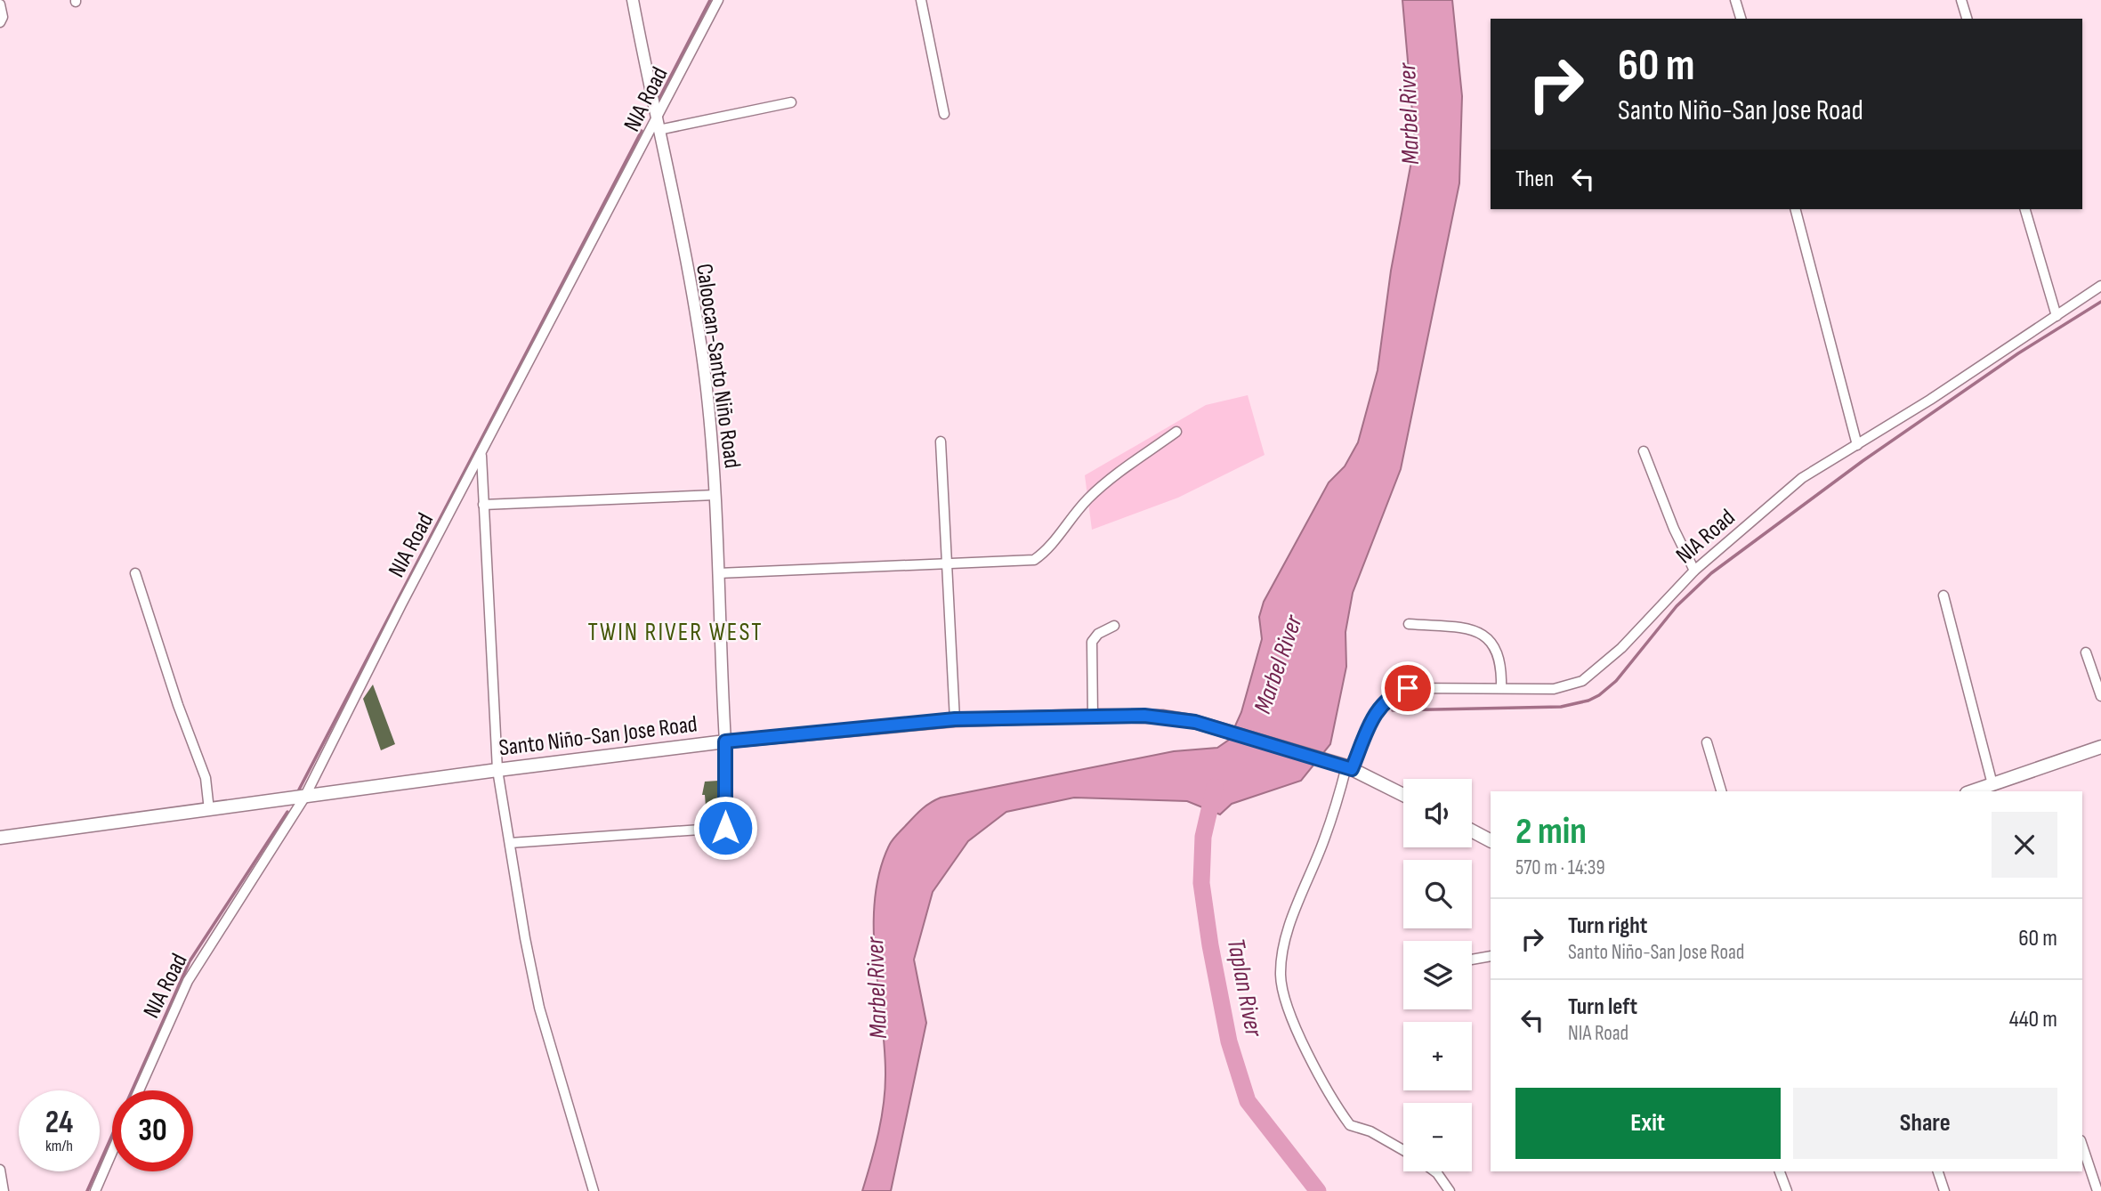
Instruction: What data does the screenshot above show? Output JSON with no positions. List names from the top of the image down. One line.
{"streets":{"main road":["Santo Niño-San Jose Road"],"street":["NIA Road","Caloocan-Santo Niño Road"]},"crossings":[["NIA Road","Caloocan-Santo Niño Road"],["NIA Road","Santo Niño-San Jose Road"],["Caloocan-Santo Niño Road","Santo Niño-San Jose Road"]],"districts":["TWIN RIVER WEST"],"water":["Marbel River","Taplan River"],"page":{"turn":["60 m","Santo Niño-San Jose Road"],"then":"Then","map_buttons":["+","−"],"heading":["2 min","570 m · 14:39"],"list":[{"name":"Turn right","note":"Santo Niño-San Jose Road","value":"60 m"},{"name":"Turn left","note":"NIA Road","value":"440 m"}],"buttons":["Exit","Share"],"speed":"24 km/h","limit":"30"}}
